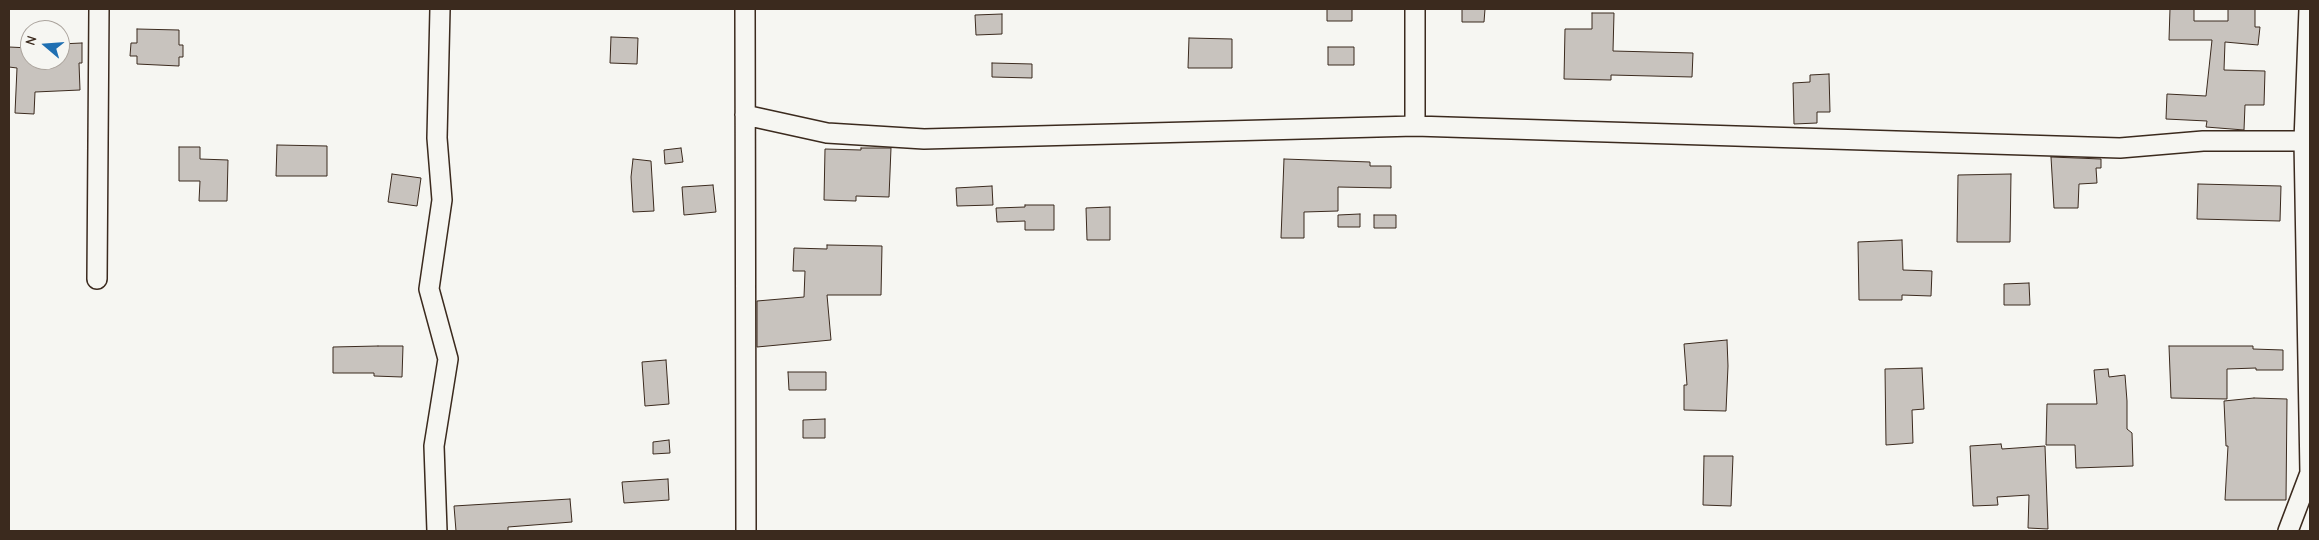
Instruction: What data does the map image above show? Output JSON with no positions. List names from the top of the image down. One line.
{"north":"left"}
